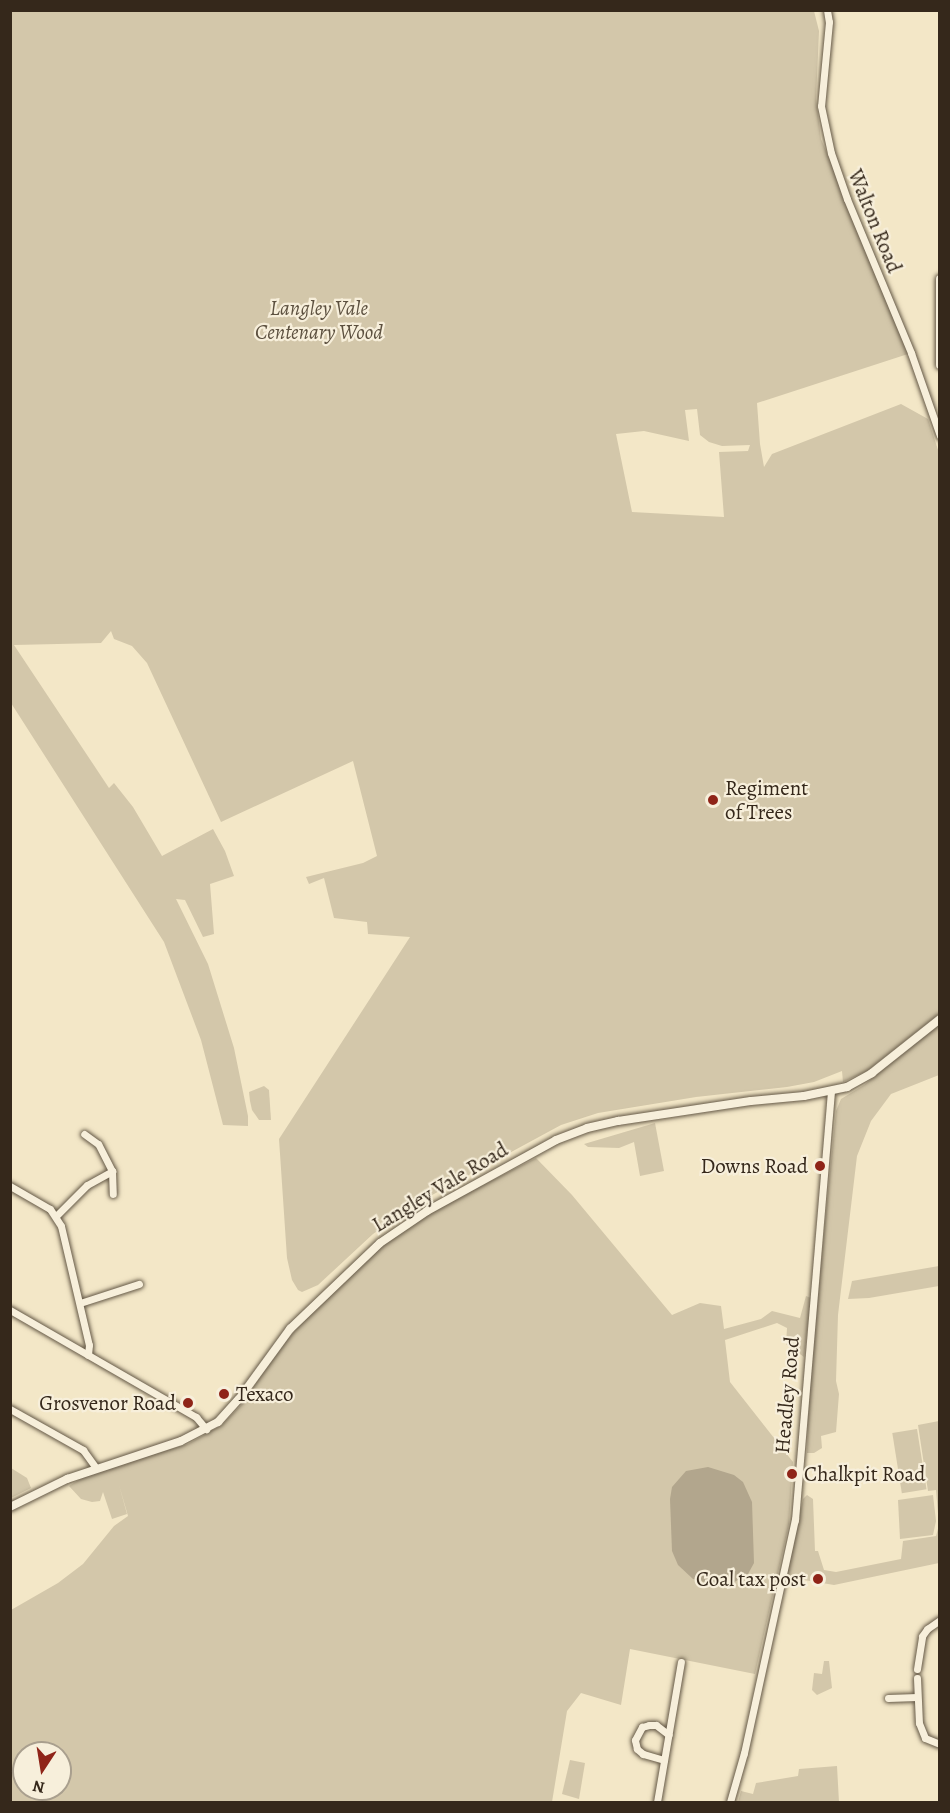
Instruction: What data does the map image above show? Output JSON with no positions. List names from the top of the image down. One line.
{"streets":{"street":["Walton Road","Langley Vale Road","Headley Road"]},"crossings":[["Langley Vale Road","Headley Road"]],"parks":["Langley Vale Centenary Wood"],"places":["Regiment of Trees","Downs Road","Texaco","Grosvenor Road","Chalkpit Road","Coal tax post"],"north":"bottom"}
